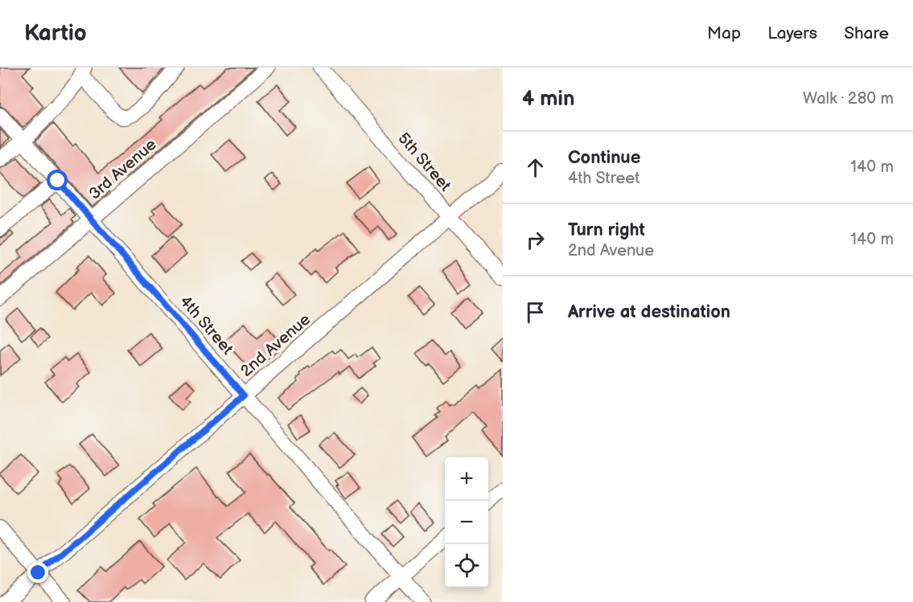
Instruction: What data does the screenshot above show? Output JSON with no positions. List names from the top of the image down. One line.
{"streets":{"street":["5th Street","3rd Avenue","4th Street","2nd Avenue"]},"crossings":[["5th Street","2nd Avenue"],["3rd Avenue","4th Street"],["4th Street","2nd Avenue"]],"page":{"header":"Kartio","nav":["Map","Layers","Share"],"heading":["4 min","Walk · 280 m"],"list":[["Continue","4th Street","140 m"],["Turn right","2nd Avenue","140 m"],"Arrive at destination"],"map_buttons":["+","−"]}}
